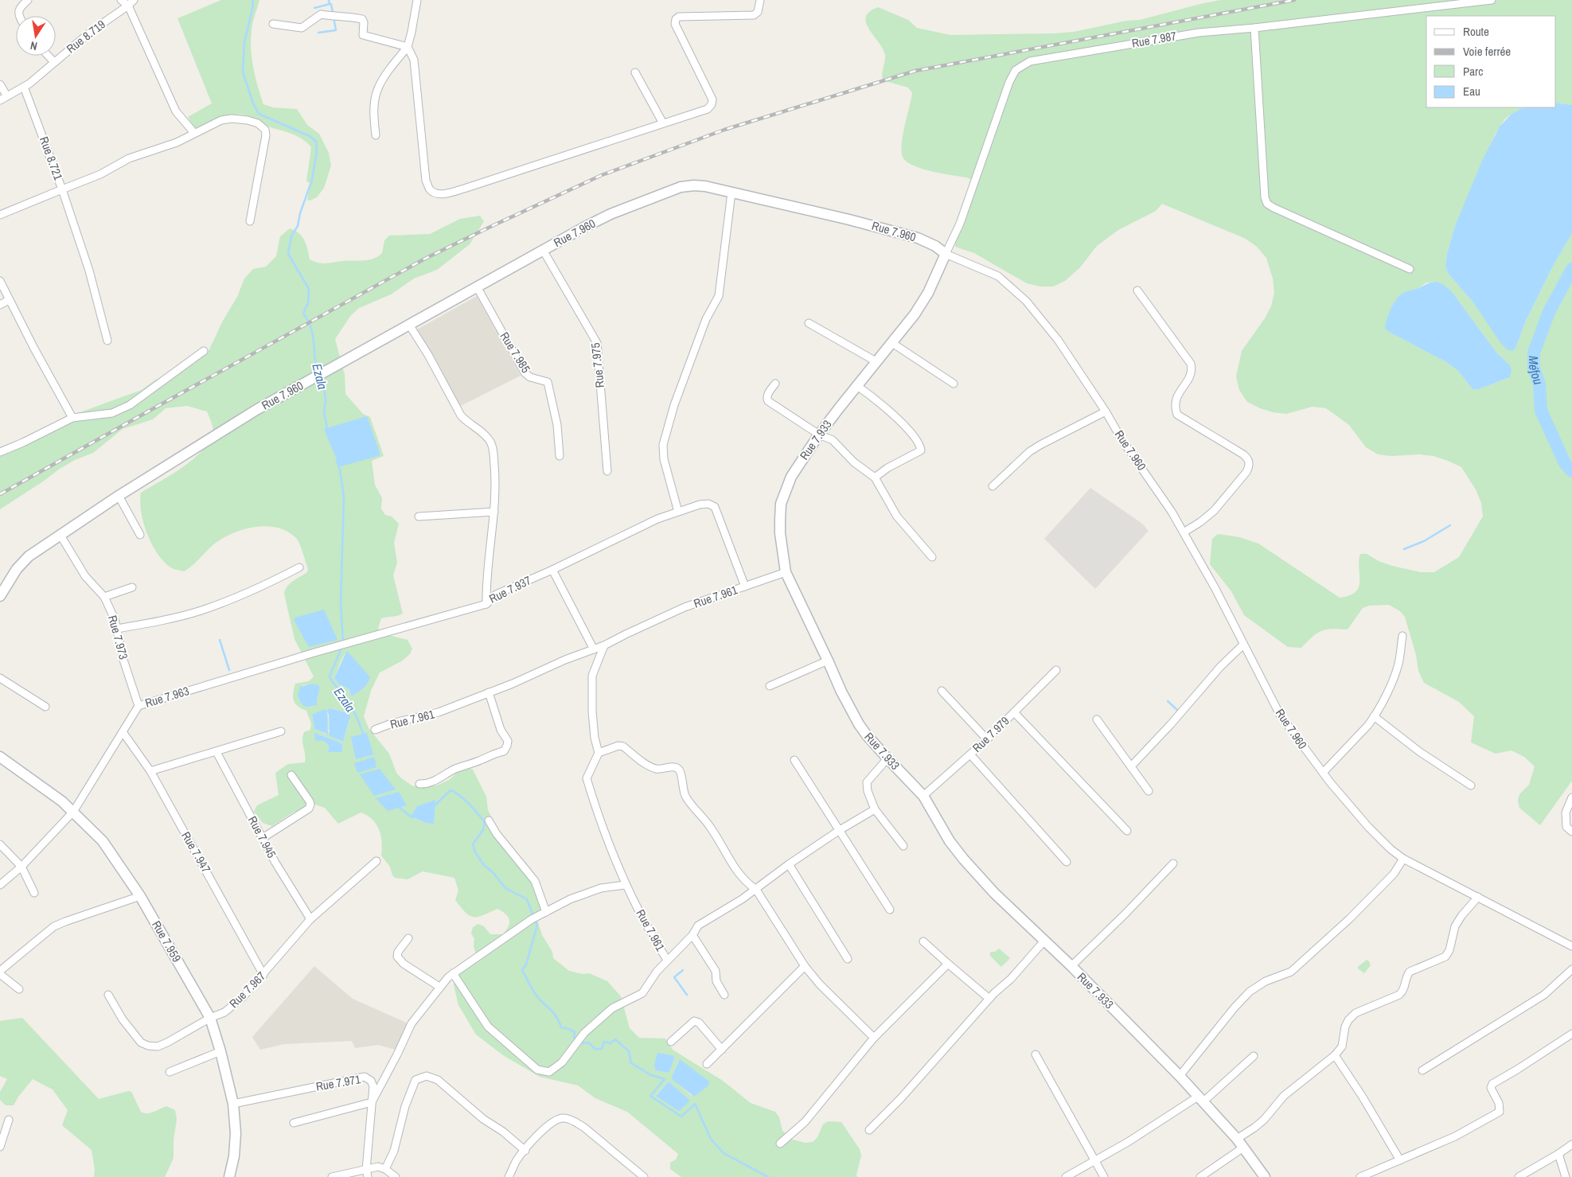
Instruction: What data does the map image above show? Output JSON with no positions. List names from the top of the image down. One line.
{"streets":{"street":["Rue 8.719","Rue 7.987","Rue 8.721","Rue 7.960","Rue 7.985","Rue 7.975","Rue 7.933","Rue 7.937","Rue 7.961","Rue 7.973","Rue 7.963","Rue 7.979","Rue 7.945","Rue 7.947","Rue 7.959","Rue 7.967","Rue 7.971"]},"crossings":[["Rue 8.719","Rue 8.721"],["Rue 7.987","Rue 7.960"],["Rue 7.987","Rue 7.933"],["Rue 7.960","Rue 7.985"],["Rue 7.960","Rue 7.975"],["Rue 7.960","Rue 7.933"],["Rue 7.960","Rue 7.937"],["Rue 7.960","Rue 7.973"],["Rue 7.933","Rue 7.961"],["Rue 7.933","Rue 7.979"],["Rue 7.937","Rue 7.961"],["Rue 7.937","Rue 7.963"],["Rue 7.973","Rue 7.963"],["Rue 7.963","Rue 7.947"],["Rue 7.963","Rue 7.959"],["Rue 7.945","Rue 7.967"],["Rue 7.947","Rue 7.967"],["Rue 7.959","Rue 7.967"],["Rue 7.959","Rue 7.971"]],"water":["Méfou","Ezala"],"legend":["Route","Voie ferrée","Parc","Eau"],"north":"bottom"}
